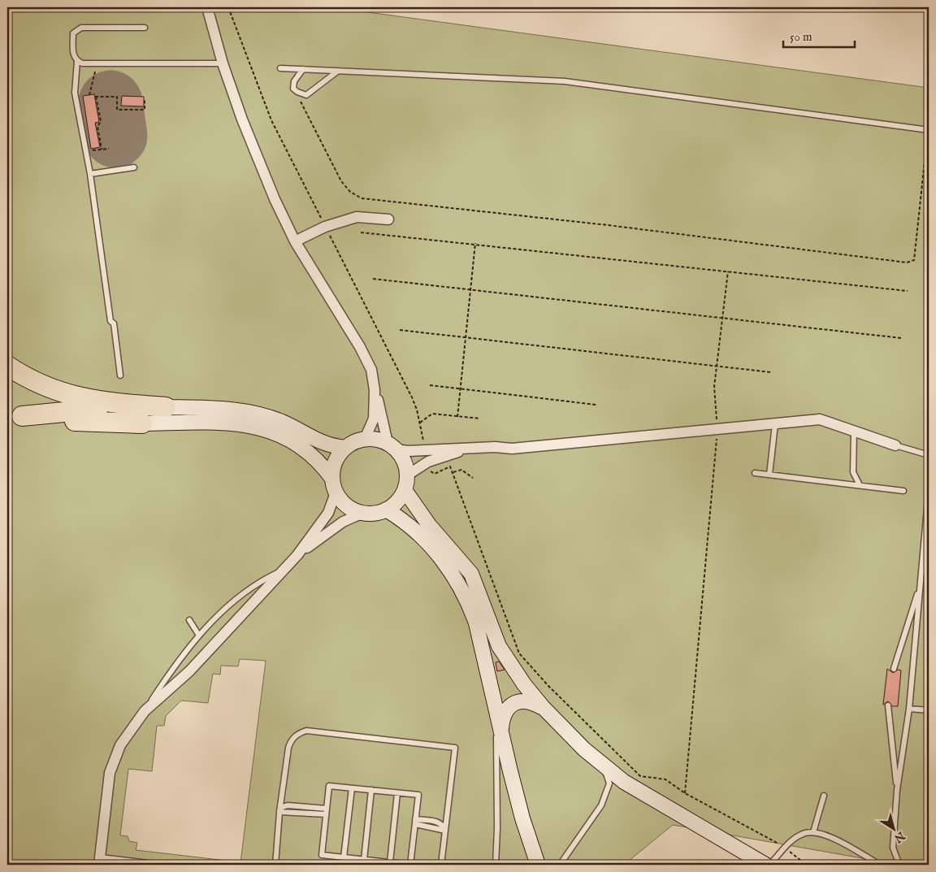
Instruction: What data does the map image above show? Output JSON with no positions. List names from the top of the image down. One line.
{"scale_bar":"50 m","north":"bottom right"}
